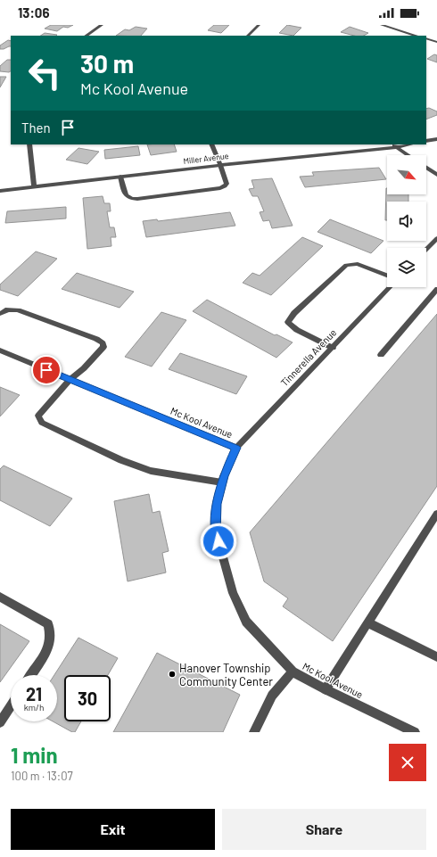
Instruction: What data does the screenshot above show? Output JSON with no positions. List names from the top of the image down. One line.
{"streets":{"street":["Miller Avenue","Tinnerella Avenue","Mc Kool Avenue"]},"crossings":[["Tinnerella Avenue","Mc Kool Avenue"]],"places":["Hanover Township Community Center"],"north":"bottom right","page":{"status":"13:06","turn":["30 m","Mc Kool Avenue"],"then":"Then","speed":"21 km/h","limit":"30","heading":["1 min","100 m · 13:07"],"buttons":["Exit","Share"]}}
